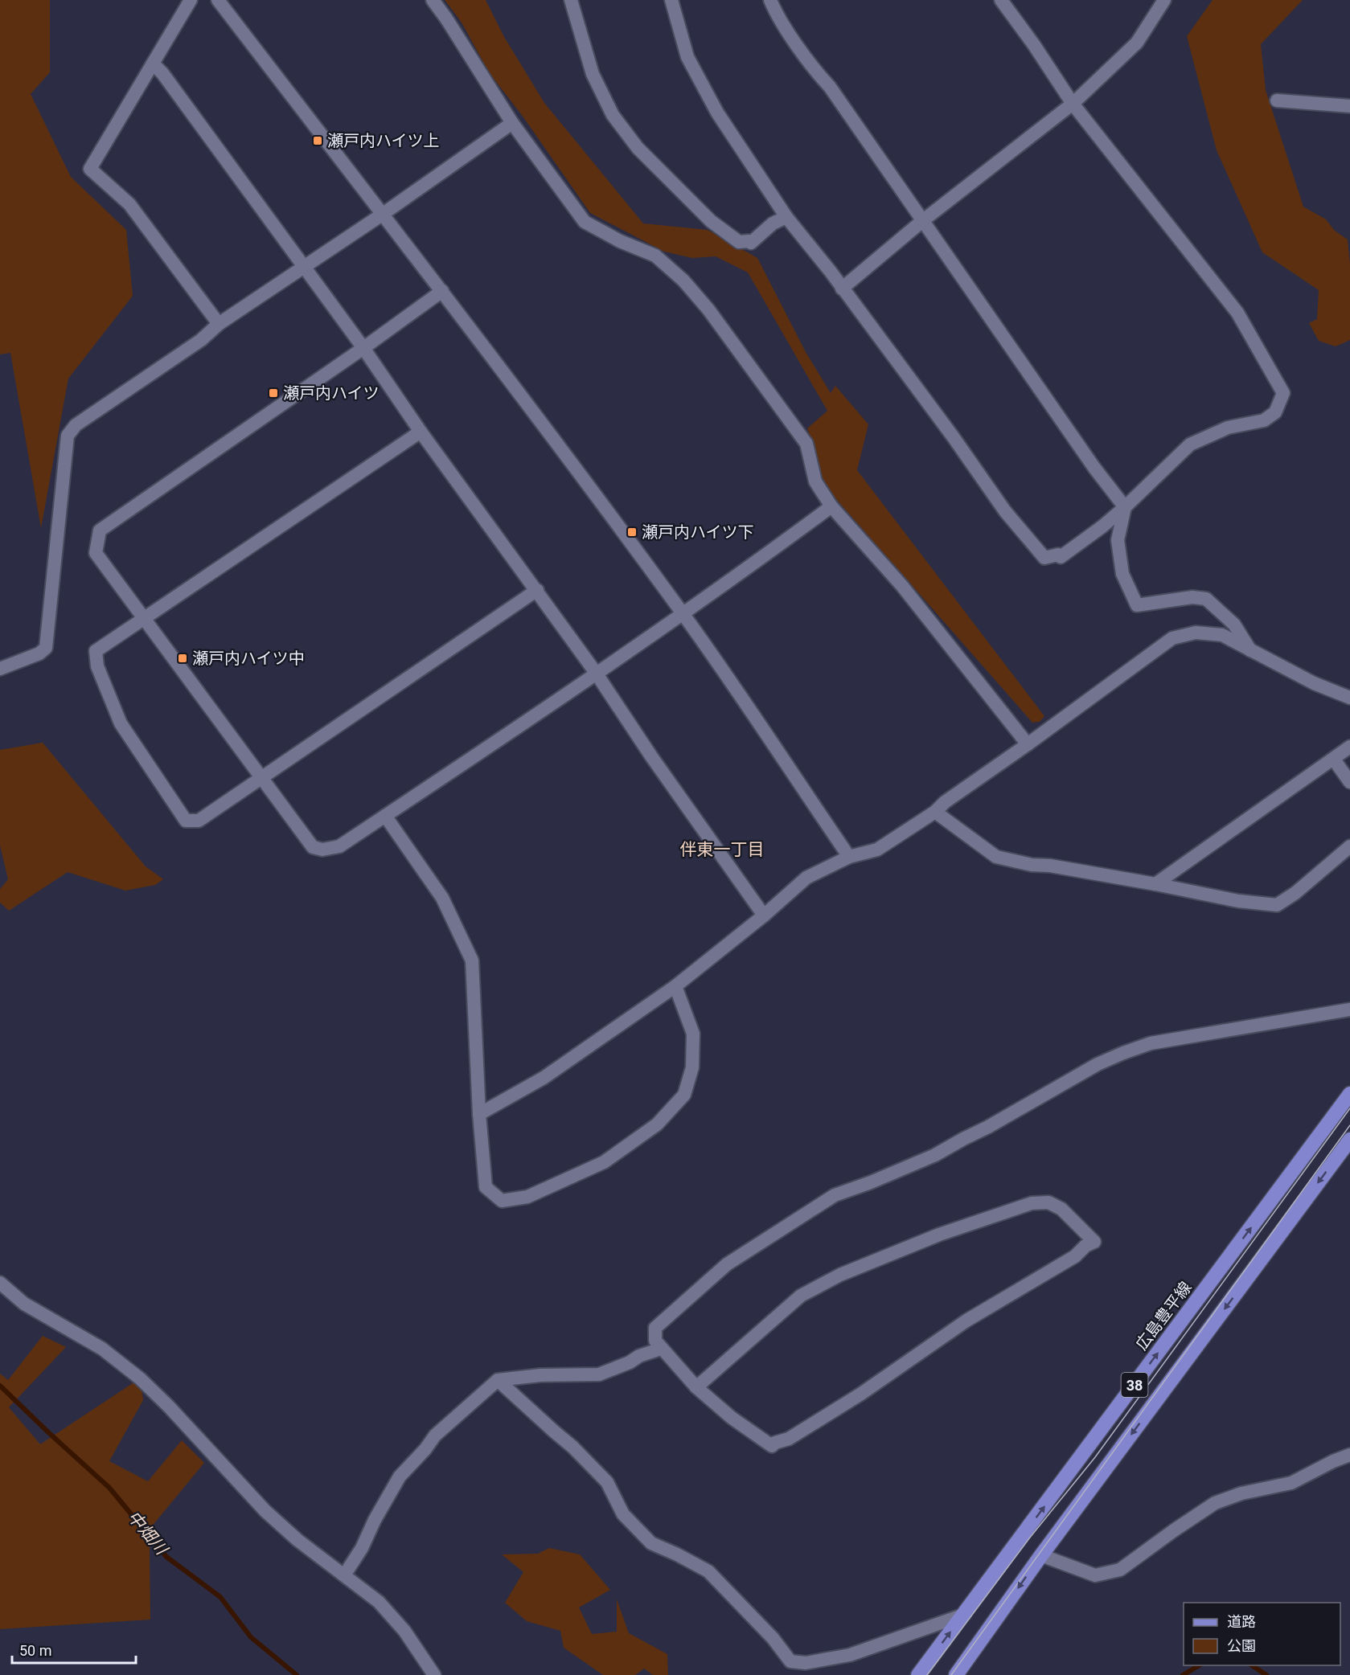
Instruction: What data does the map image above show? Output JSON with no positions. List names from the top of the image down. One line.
{"streets":{"main road":["広島豊平線","38"]},"districts":["伴東一丁目"],"water":["中畑川"],"places":{"transit":["瀬戸内ハイツ上","瀬戸内ハイツ","瀬戸内ハイツ下","瀬戸内ハイツ中"]},"legend":["道路","公園"],"scale_bar":"50 m"}
